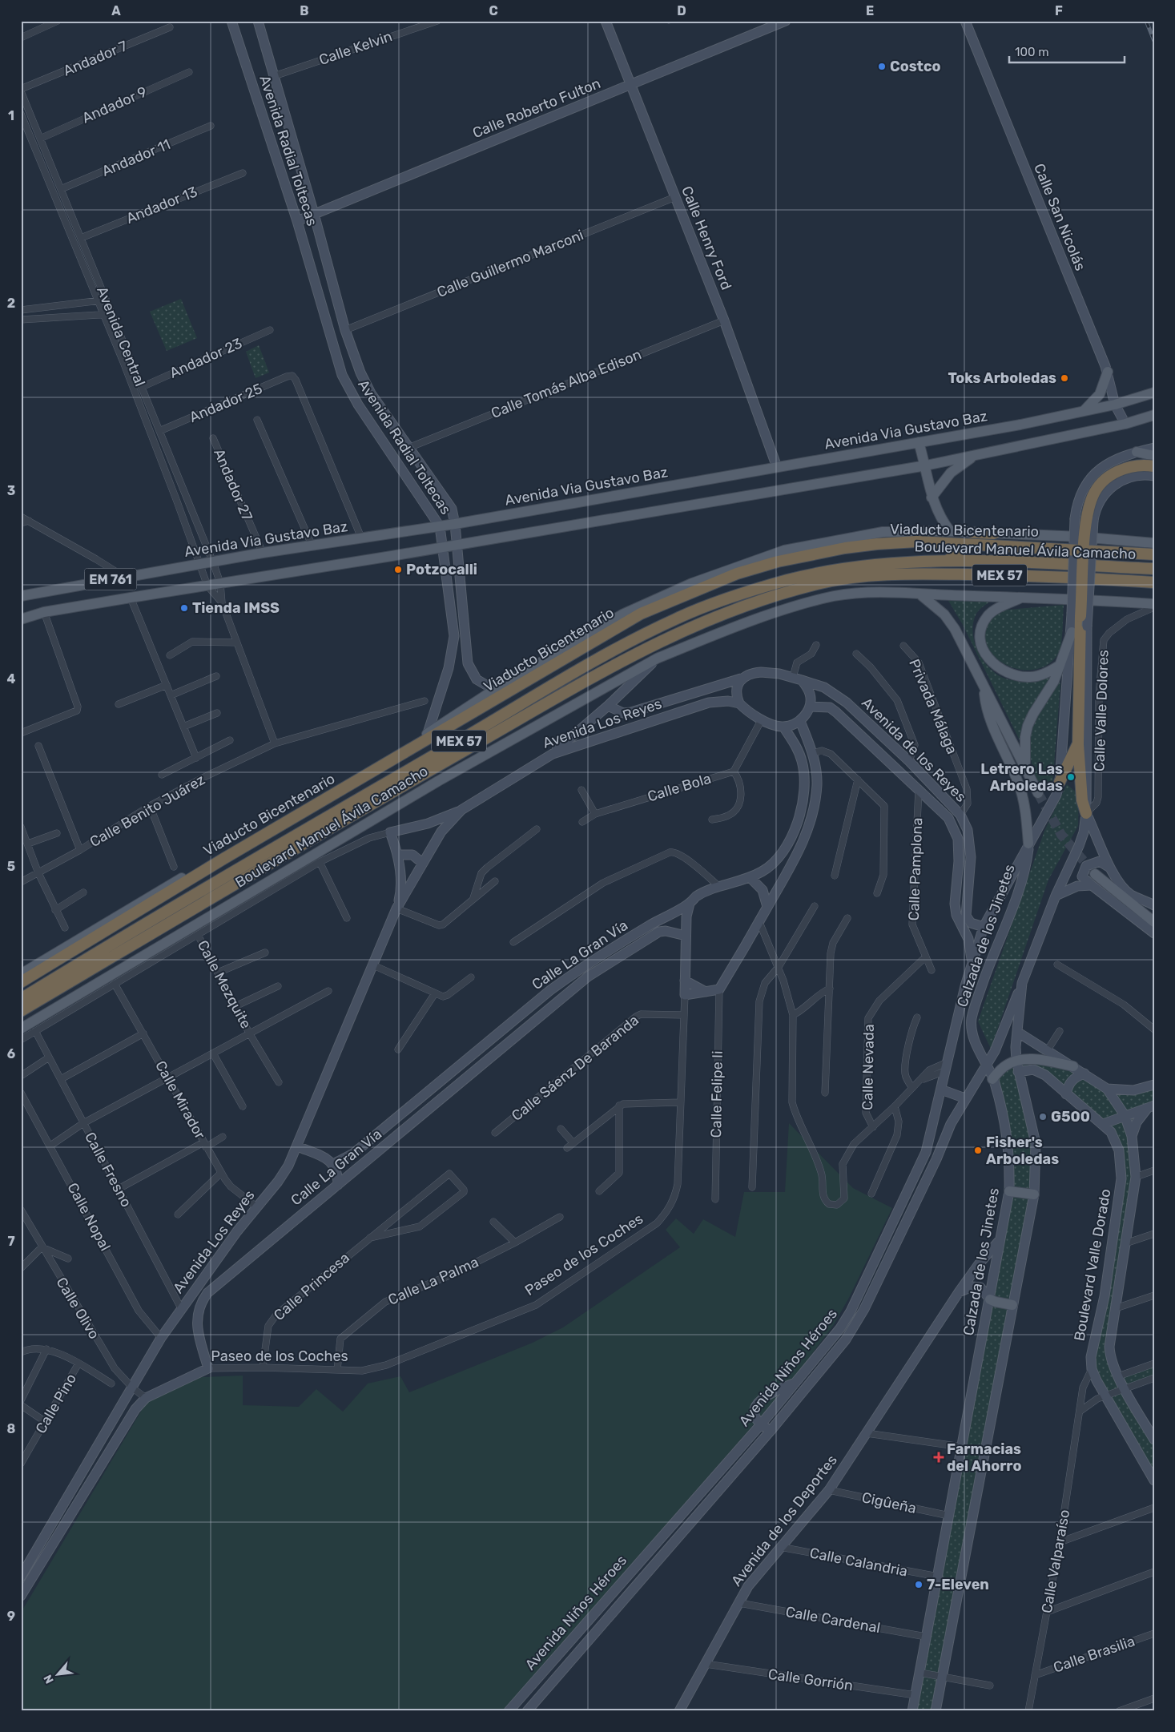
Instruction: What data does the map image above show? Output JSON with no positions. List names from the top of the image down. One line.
{"streets":{"highway":["Viaducto Bicentenario","Boulevard Manuel Ávila Camacho","MEX 57"],"main road":["Avenida Via Gustavo Baz","EM 761"],"street":["Calle Kelvin","Andador 7","Andador 9","Calle Roberto Fulton","Avenida Radial Toltecas","Andador 11","Andador 13","Calle San Nicolás","Calle Henry Ford","Calle Guillermo Marconi","Avenida Central","Andador 23","Calle Tomás Alba Edison","Andador 25","Andador 27","Privada Málaga","Calle Valle Dolores","Avenida Los Reyes","Avenida de los Reyes","Calle Bola","Calle Benito Juárez","Calle Pamplona","Calzada de los Jinetes","Calle La Gran Vía","Calle Mezquite","Calle Nevada","Calle Sáenz De Baranda","Calle Felipe Ii","Calle Mirador","Calle Fresno","Calle Nopal","Paseo de los Coches","Boulevard Valle Dorado","Calle La Palma","Calle Princesa","Calle Olivo","Avenida Niños Héroes","Calle Pino","Cigûeña","Avenida de los Deportes","Calle Valparaíso","Calle Calandria","Calle Cardenal","Calle Brasilia","Calle Gorrión"]},"crossings":[["Calle Kelvin","Avenida Radial Toltecas"],["Andador 7","Avenida Central"],["Andador 9","Avenida Central"],["Calle Roberto Fulton","Avenida Radial Toltecas"],["Calle Roberto Fulton","Calle Henry Ford"],["Avenida Radial Toltecas","Calle Guillermo Marconi"],["Avenida Radial Toltecas","Calle Tomás Alba Edison"],["Avenida Radial Toltecas","Avenida Via Gustavo Baz"],["Avenida Radial Toltecas","Boulevard Manuel Ávila Camacho"],["Andador 11","Avenida Central"],["Andador 13","Avenida Central"],["Calle San Nicolás","Avenida Via Gustavo Baz"],["Calle Henry Ford","Calle Guillermo Marconi"],["Calle Henry Ford","Calle Tomás Alba Edison"],["Calle Henry Ford","Avenida Via Gustavo Baz"],["Avenida Central","Andador 23"],["Avenida Central","Andador 25"],["Avenida Central","Avenida Via Gustavo Baz"],["Avenida Central","EM 761"],["Andador 25","Avenida Via Gustavo Baz"],["Avenida Via Gustavo Baz","Andador 27"],["Boulevard Manuel Ávila Camacho","Avenida Los Reyes"],["Boulevard Manuel Ávila Camacho","Calle Mezquite"],["Boulevard Manuel Ávila Camacho","Calle Mirador"],["Boulevard Manuel Ávila Camacho","Calle Fresno"],["Privada Málaga","Avenida de los Reyes"],["Avenida Los Reyes","Avenida de los Reyes"],["Avenida Los Reyes","Calle La Gran Vía"],["Avenida Los Reyes","Calle Mirador"],["Avenida Los Reyes","Calle Fresno"],["Avenida Los Reyes","Calle Nopal"],["Avenida Los Reyes","Calle Olivo"],["Avenida de los Reyes","Calle Pamplona"],["Avenida de los Reyes","Calle La Gran Vía"],["Avenida de los Reyes","Avenida Niños Héroes"],["Calle Pamplona","Calle Nevada"],["Calzada de los Jinetes","Avenida Niños Héroes"],["Calzada de los Jinetes","Cigûeña"],["Calzada de los Jinetes","Avenida de los Deportes"],["Calzada de los Jinetes","Calle Calandria"],["Calzada de los Jinetes","Calle Cardenal"],["Calzada de los Jinetes","Calle Gorrión"],["Calle La Gran Vía","Paseo de los Coches"],["Calle Sáenz De Baranda","Paseo de los Coches"],["Paseo de los Coches","Calle La Palma"],["Paseo de los Coches","Calle Princesa"],["Paseo de los Coches","Calle Olivo"],["Boulevard Valle Dorado","Calle Valparaíso"],["Cigûeña","Avenida de los Deportes"],["Avenida de los Deportes","Calle Calandria"],["Avenida de los Deportes","Calle Cardenal"],["Avenida de los Deportes","Calle Gorrión"],["Calle Valparaíso","Calle Brasilia"]],"places":{"other":["Costco","Toks Arboledas","Potzocalli","Tienda IMSS","Letrero Las Arboledas","G500","Fisher's Arboledas","7-Eleven"],"health":["Farmacias del Ahorro"]},"scale_bar":"100 m","north":"bottom left","grid":{"columns":["A","B","C","D","E","F"],"rows":["1","2","3","4","5","6","7","8","9"]}}
